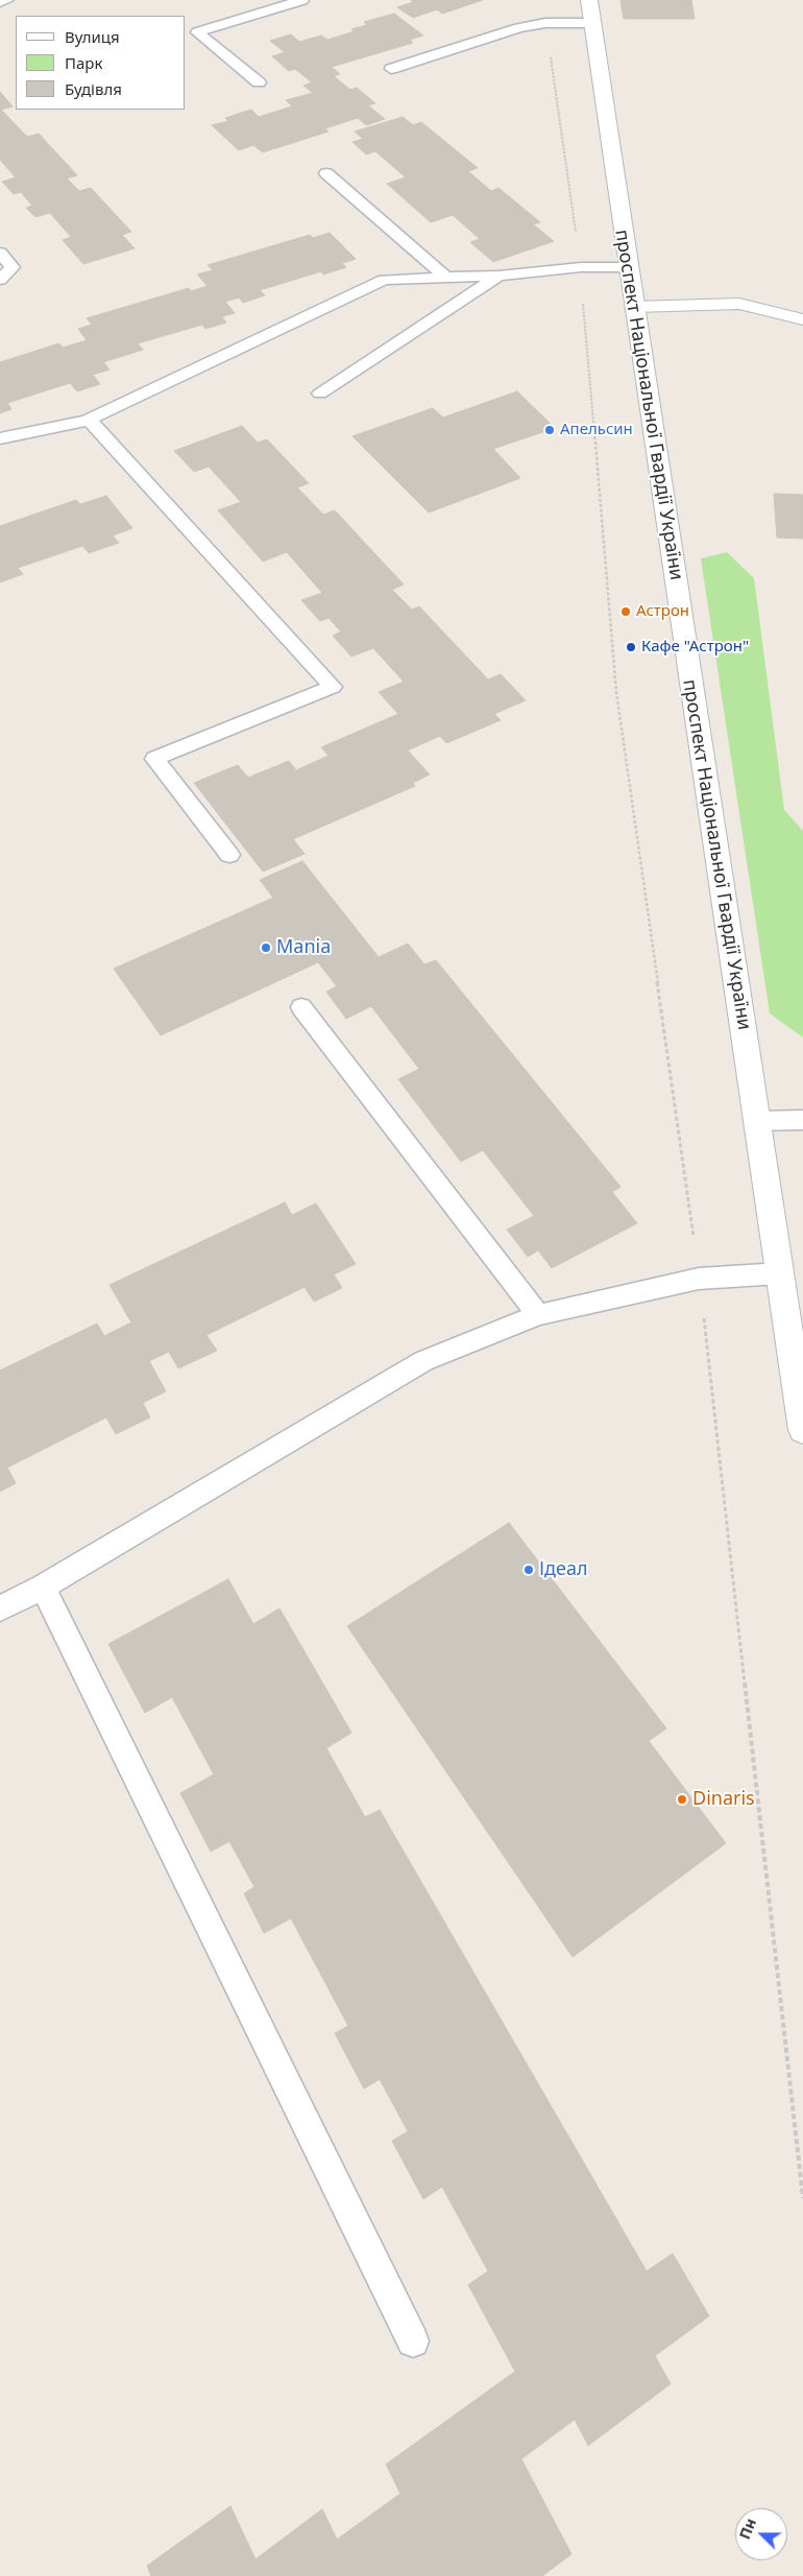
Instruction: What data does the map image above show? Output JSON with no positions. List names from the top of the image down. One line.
{"streets":{"street":["проспект Національної Гвардії України"]},"places":["Апельсин","Астрон","Кафе \"Астрон\"","Mania","Ідеал","Dinaris"],"legend":["Вулиця","Парк","Будівля"],"north":"left"}
